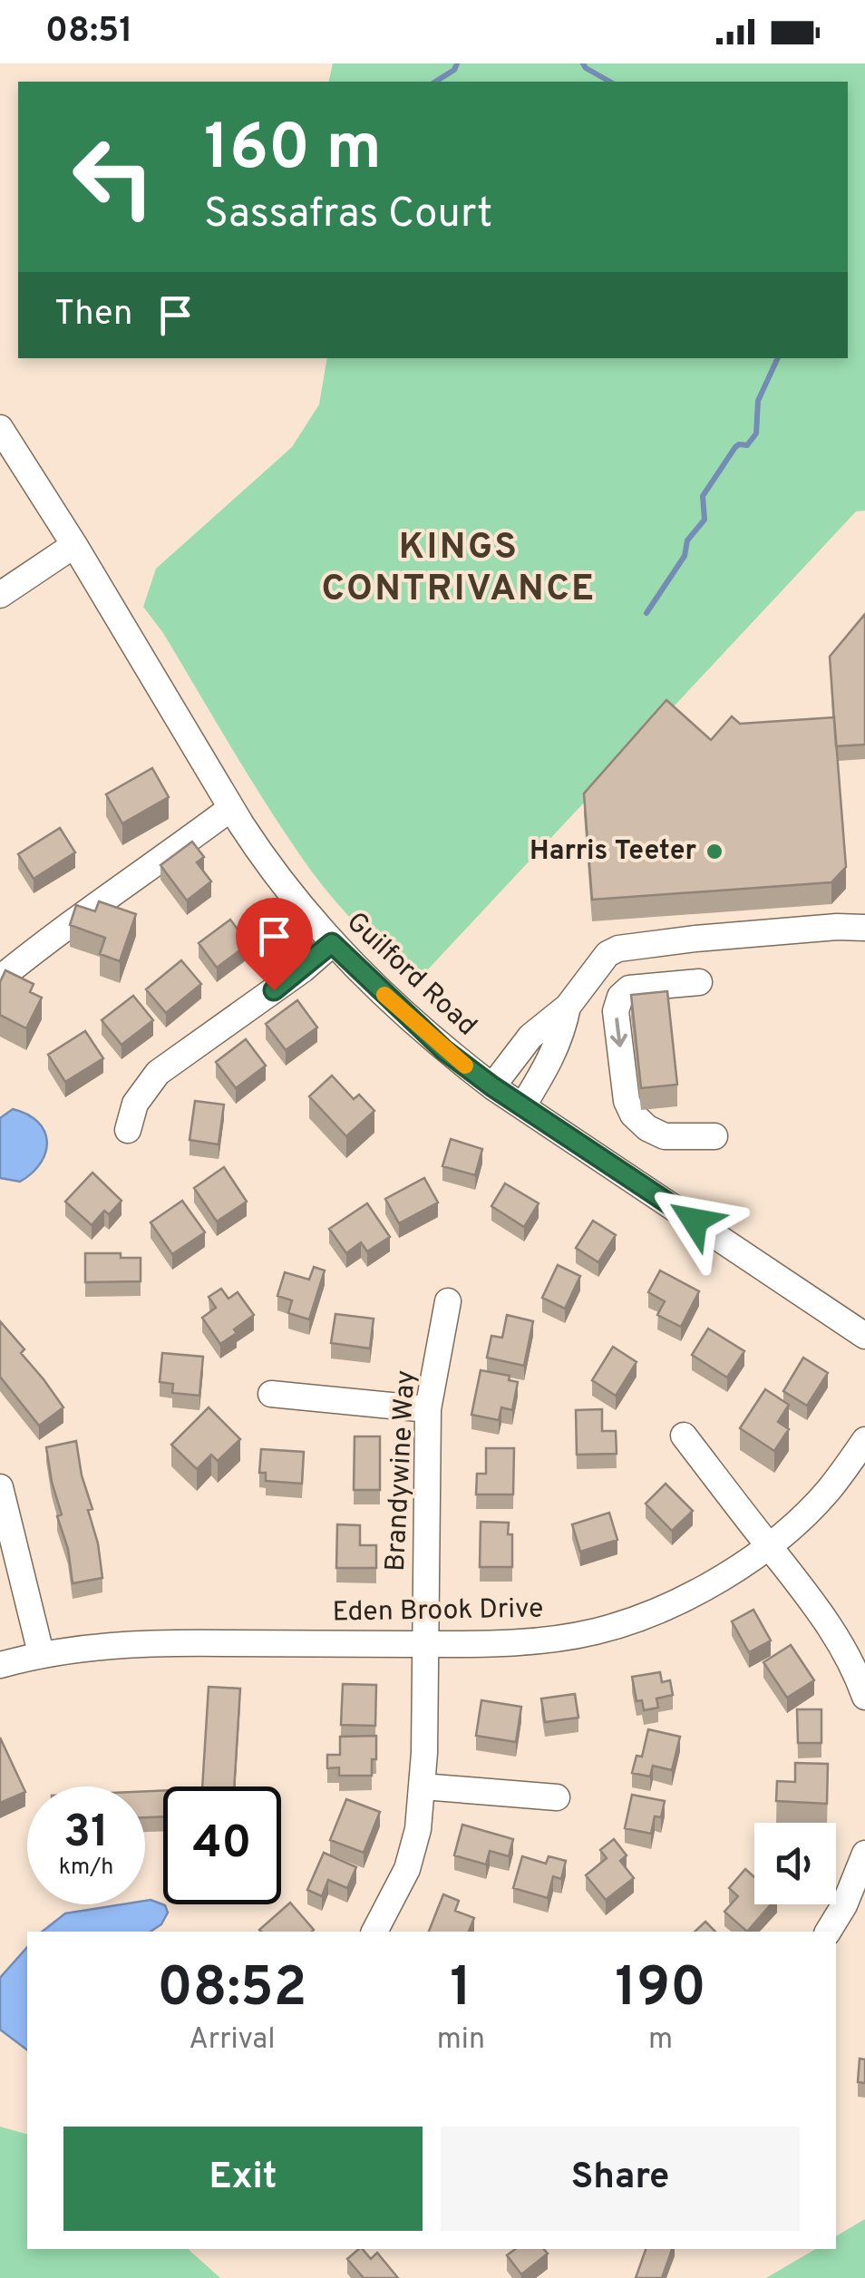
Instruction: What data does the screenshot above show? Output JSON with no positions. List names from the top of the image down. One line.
{"streets":{"street":["Guilford Road","Brandywine Way","Eden Brook Drive"]},"crossings":[["Brandywine Way","Eden Brook Drive"]],"districts":["KINGS CONTRIVANCE"],"places":["Harris Teeter"],"page":{"status":"08:51","turn":["160 m","Sassafras Court"],"then":"Then","speed":"31 km/h","limit":"40","eta":["08:52","Arrival","1","min","190","m"],"buttons":["Exit","Share"]}}
